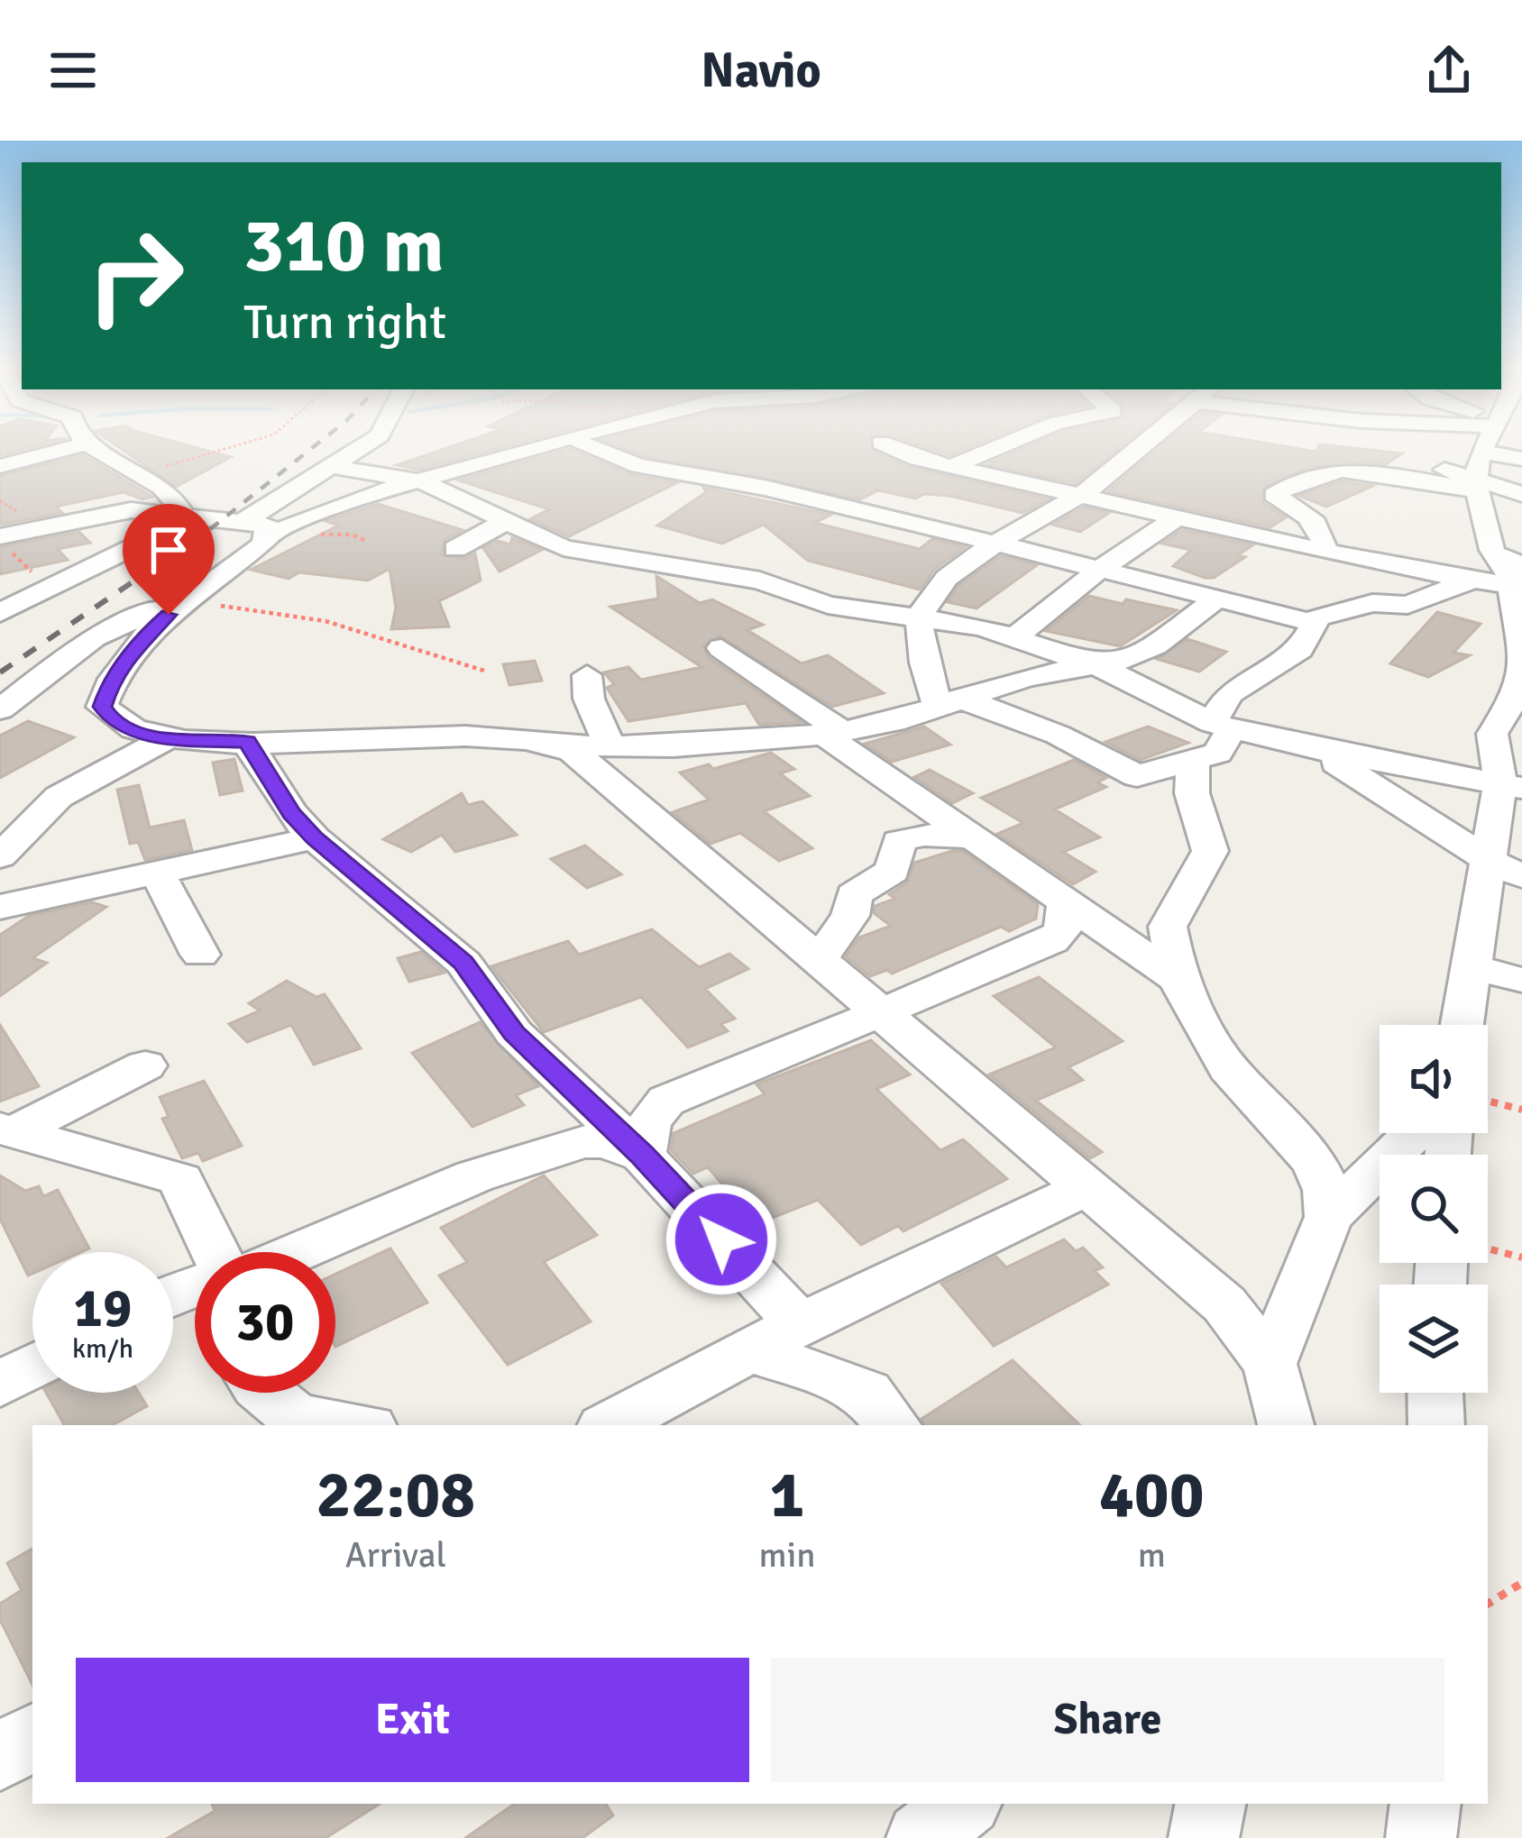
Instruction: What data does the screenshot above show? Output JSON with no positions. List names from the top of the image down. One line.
{"page":{"header":"Navio","turn":["310 m","Turn right"],"speed":"19 km/h","limit":"30","eta":["22:08","Arrival","1","min","400","m"],"buttons":["Exit","Share"]}}
